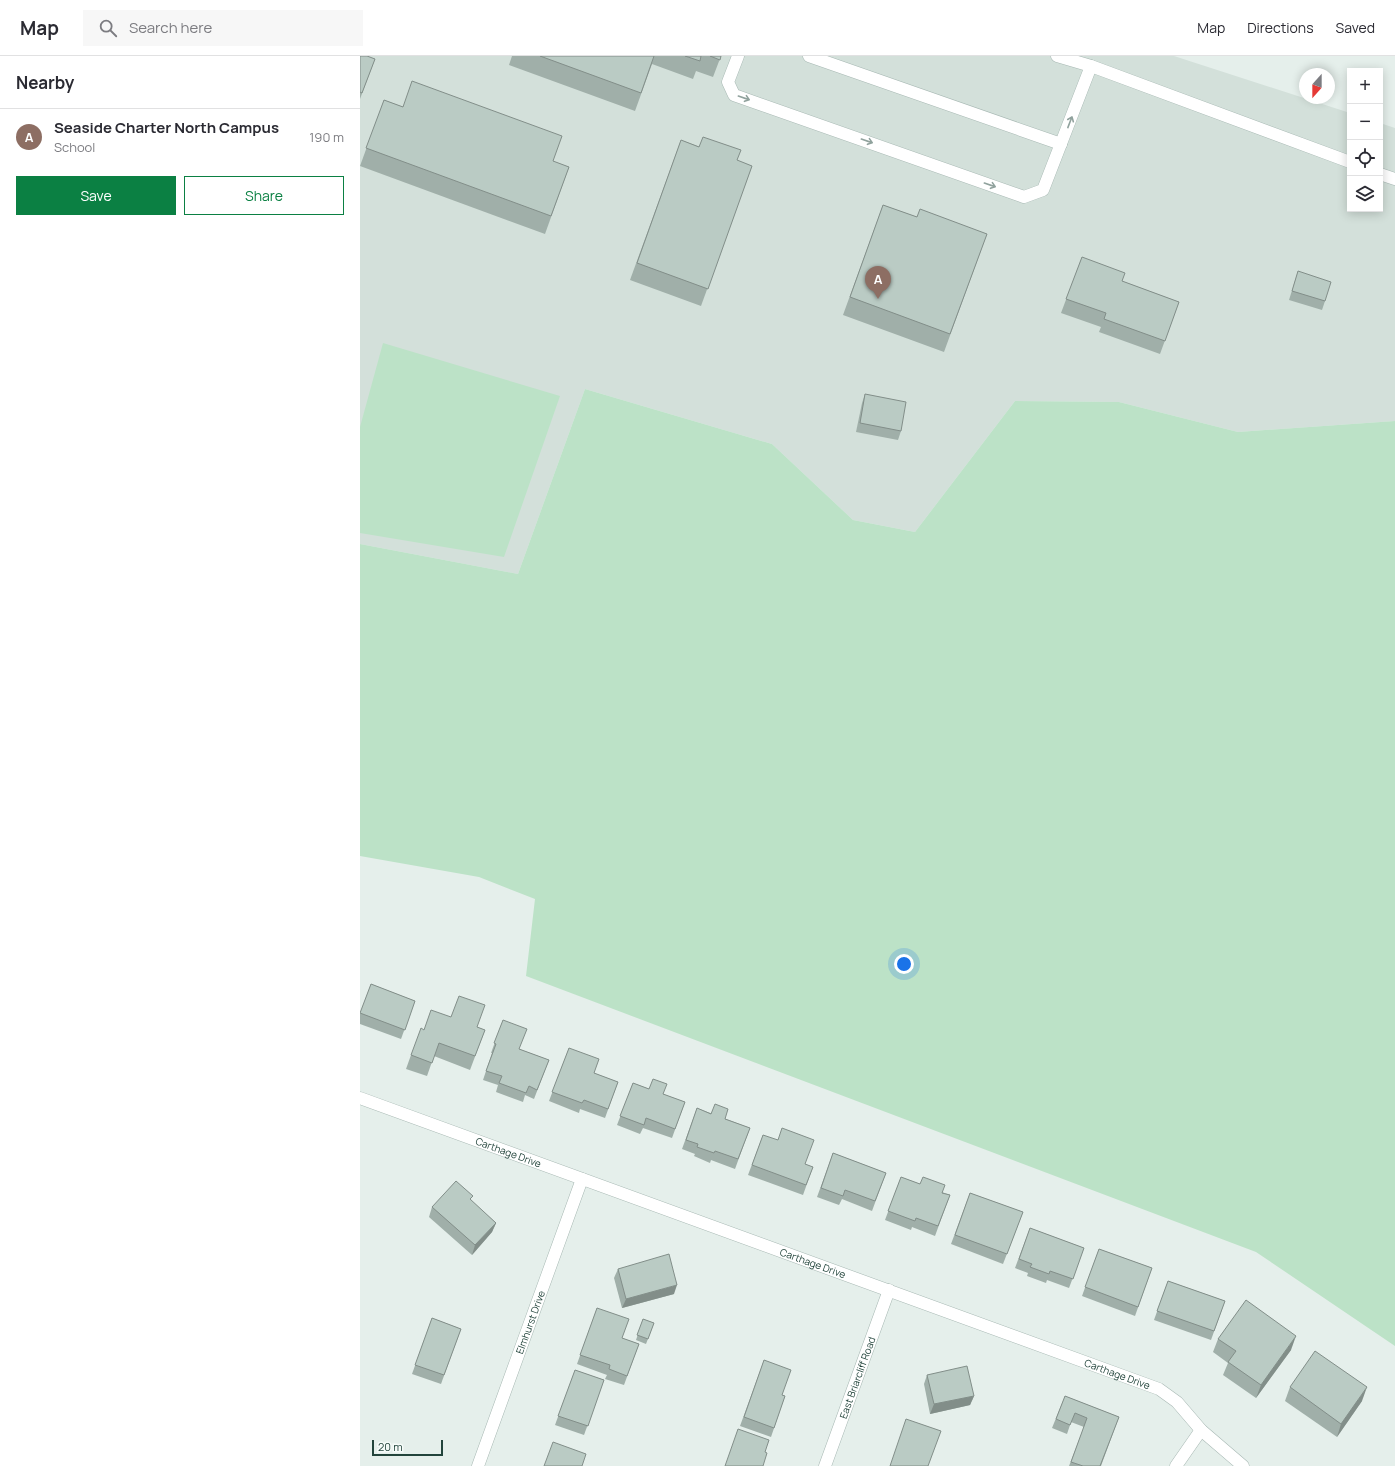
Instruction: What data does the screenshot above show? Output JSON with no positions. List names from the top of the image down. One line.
{"streets":{"street":["Carthage Drive","Elmhurst Drive","East Briarcliff Road"]},"crossings":[["Carthage Drive","Elmhurst Drive"],["Carthage Drive","East Briarcliff Road"]],"scale_bar":"20 m","north":"bottom","page":{"header":"Map","search":"Search here","nav":["Map","Directions","Saved"],"heading":"Nearby","map_buttons":["+","−"],"list":[{"mark":"A","name":"Seaside Charter North Campus","note":"School","value":"190 m"}],"buttons":["Save","Share"],"pins":"A","scale":"20 m"}}
